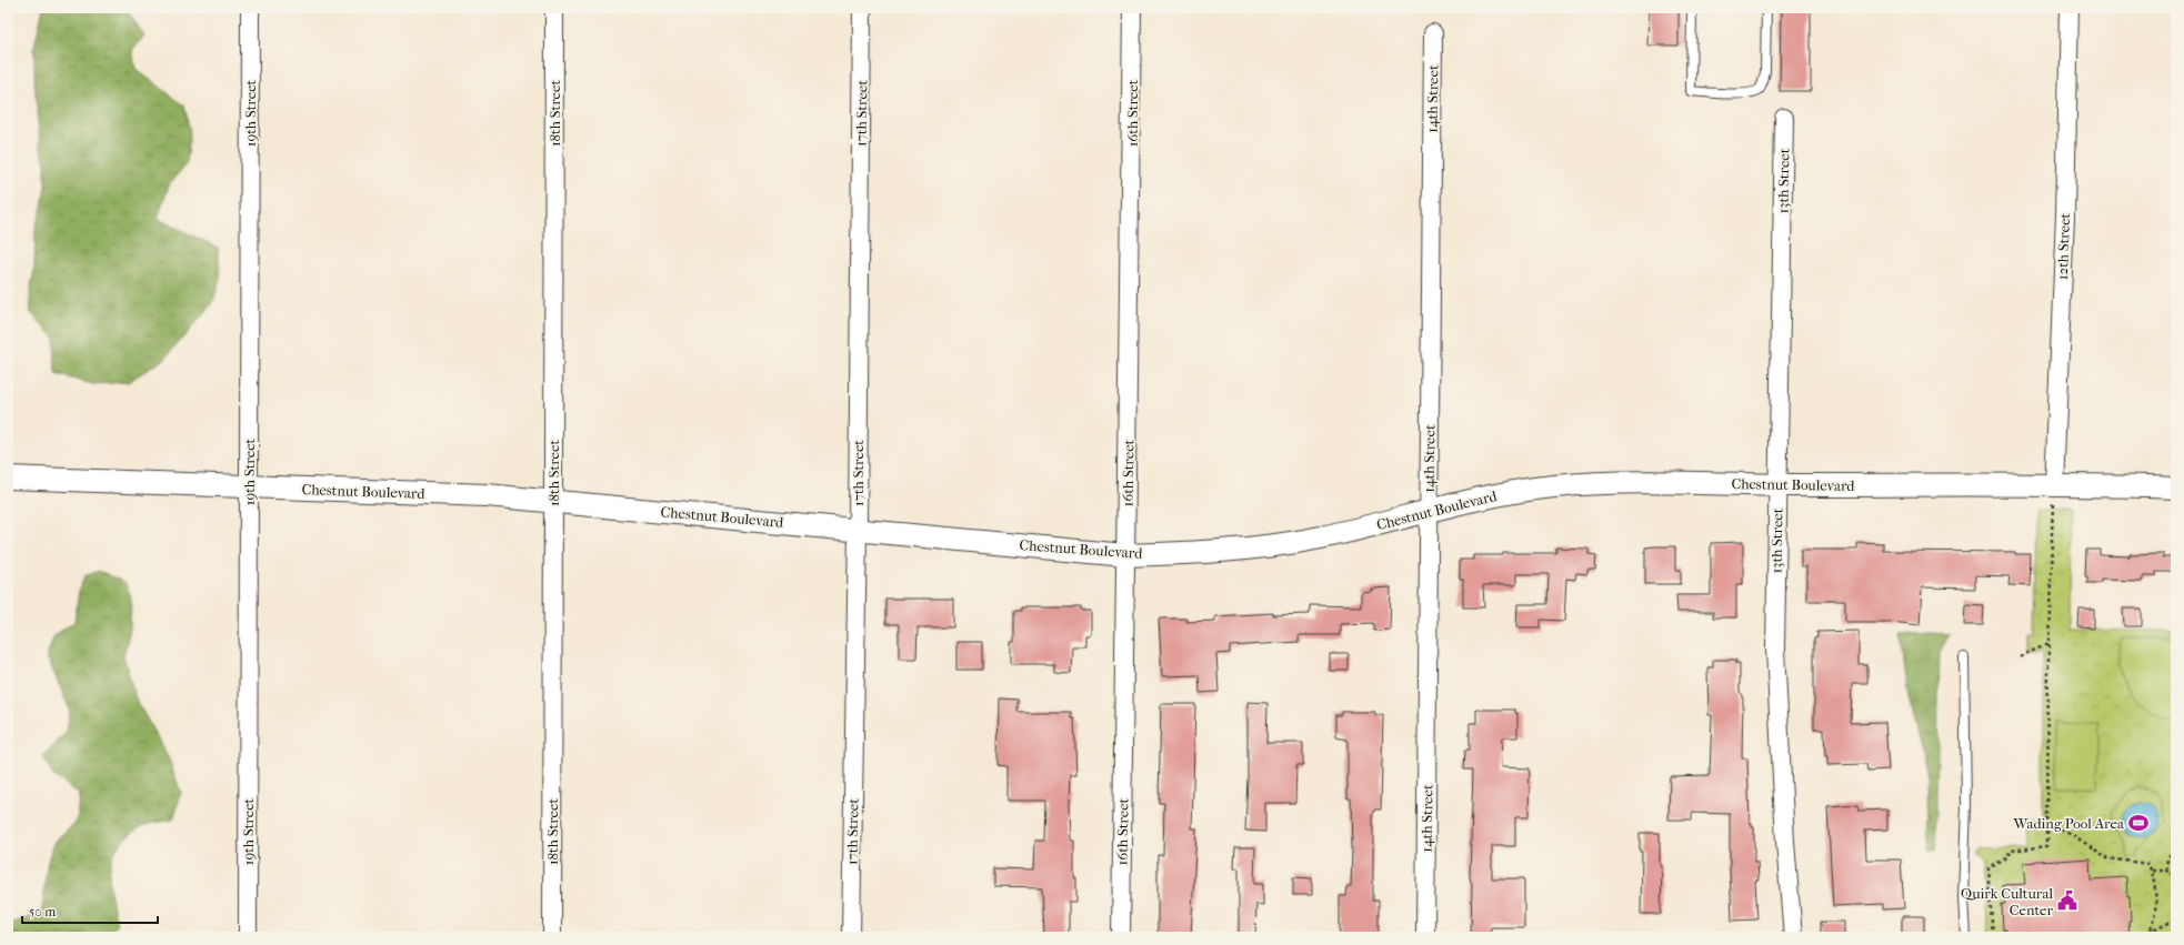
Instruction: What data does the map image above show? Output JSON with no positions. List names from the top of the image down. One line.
{"streets":{"street":["14th Street","19th Street","18th Street","17th Street","16th Street","13th Street","12th Street","Chestnut Boulevard"]},"crossings":[["14th Street","Chestnut Boulevard"],["19th Street","Chestnut Boulevard"],["18th Street","Chestnut Boulevard"],["17th Street","Chestnut Boulevard"],["16th Street","Chestnut Boulevard"],["13th Street","Chestnut Boulevard"],["12th Street","Chestnut Boulevard"]],"places":{"sports":["Wading Pool Area"],"public building":["Quirk Cultural Center"]},"scale_bar":"50 m"}
